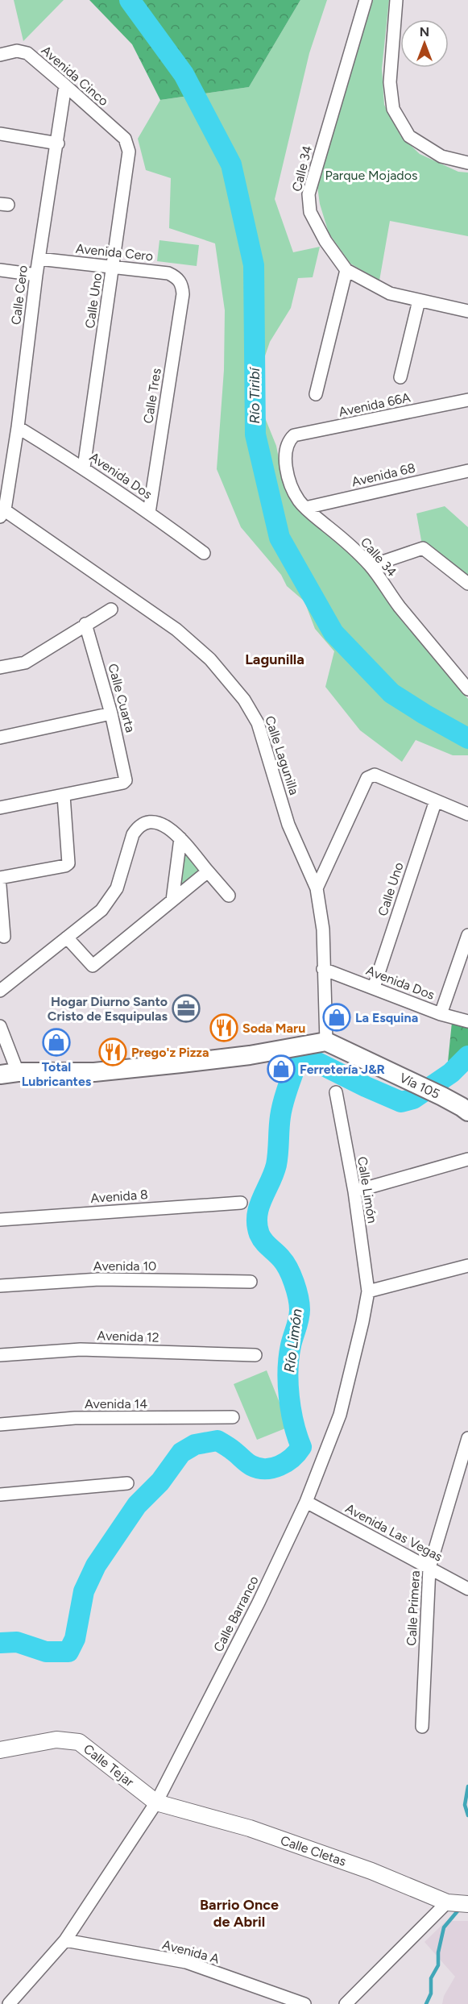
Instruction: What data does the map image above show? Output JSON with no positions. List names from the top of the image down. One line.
{"streets":{"main road":["Vía 105"],"street":["Avenida Cinco","Calle 34","Avenida Cero","Calle Cero","Calle Uno","Calle Tres","Avenida 66A","Avenida 68","Avenida Dos","Calle Cuarta","Calle Lagunilla","Calle Limón","Avenida 8","Avenida 10","Avenida 12","Avenida 14","Avenida Las Vegas","Calle Primera","Calle Barranco","Calle Tejar","Calle Cletas","Avenida A"]},"crossings":[["Avenida Cinco","Calle Cero"],["Avenida Cinco","Calle Uno"],["Calle 34","Avenida 66A"],["Calle 34","Avenida 68"],["Avenida Cero","Calle Cero"],["Avenida Cero","Calle Uno"],["Avenida Cero","Calle Tres"],["Calle Cero","Avenida Dos"],["Calle Cero","Calle Lagunilla"],["Calle Uno","Avenida Dos"],["Calle Tres","Avenida Dos"],["Avenida Dos","Calle Lagunilla"],["Calle Lagunilla","Vía 105"],["Calle Limón","Calle Barranco"],["Avenida Las Vegas","Calle Primera"],["Avenida Las Vegas","Calle Barranco"],["Calle Barranco","Calle Tejar"],["Calle Barranco","Calle Cletas"],["Calle Barranco","Avenida A"],["Calle Tejar","Calle Cletas"]],"districts":["Lagunilla","Barrio Once de Abril"],"water":["Río Tiribí","Río Limón"],"parks":["Parque Mojados"],"places":{"office":["Hogar Diurno Santo Cristo de Esquipulas"],"shop":["La Esquina","Total Lubricantes","Ferretería J&R"],"restaurant":["Soda Maru","Prego'z Pizza"]},"north":"top"}
